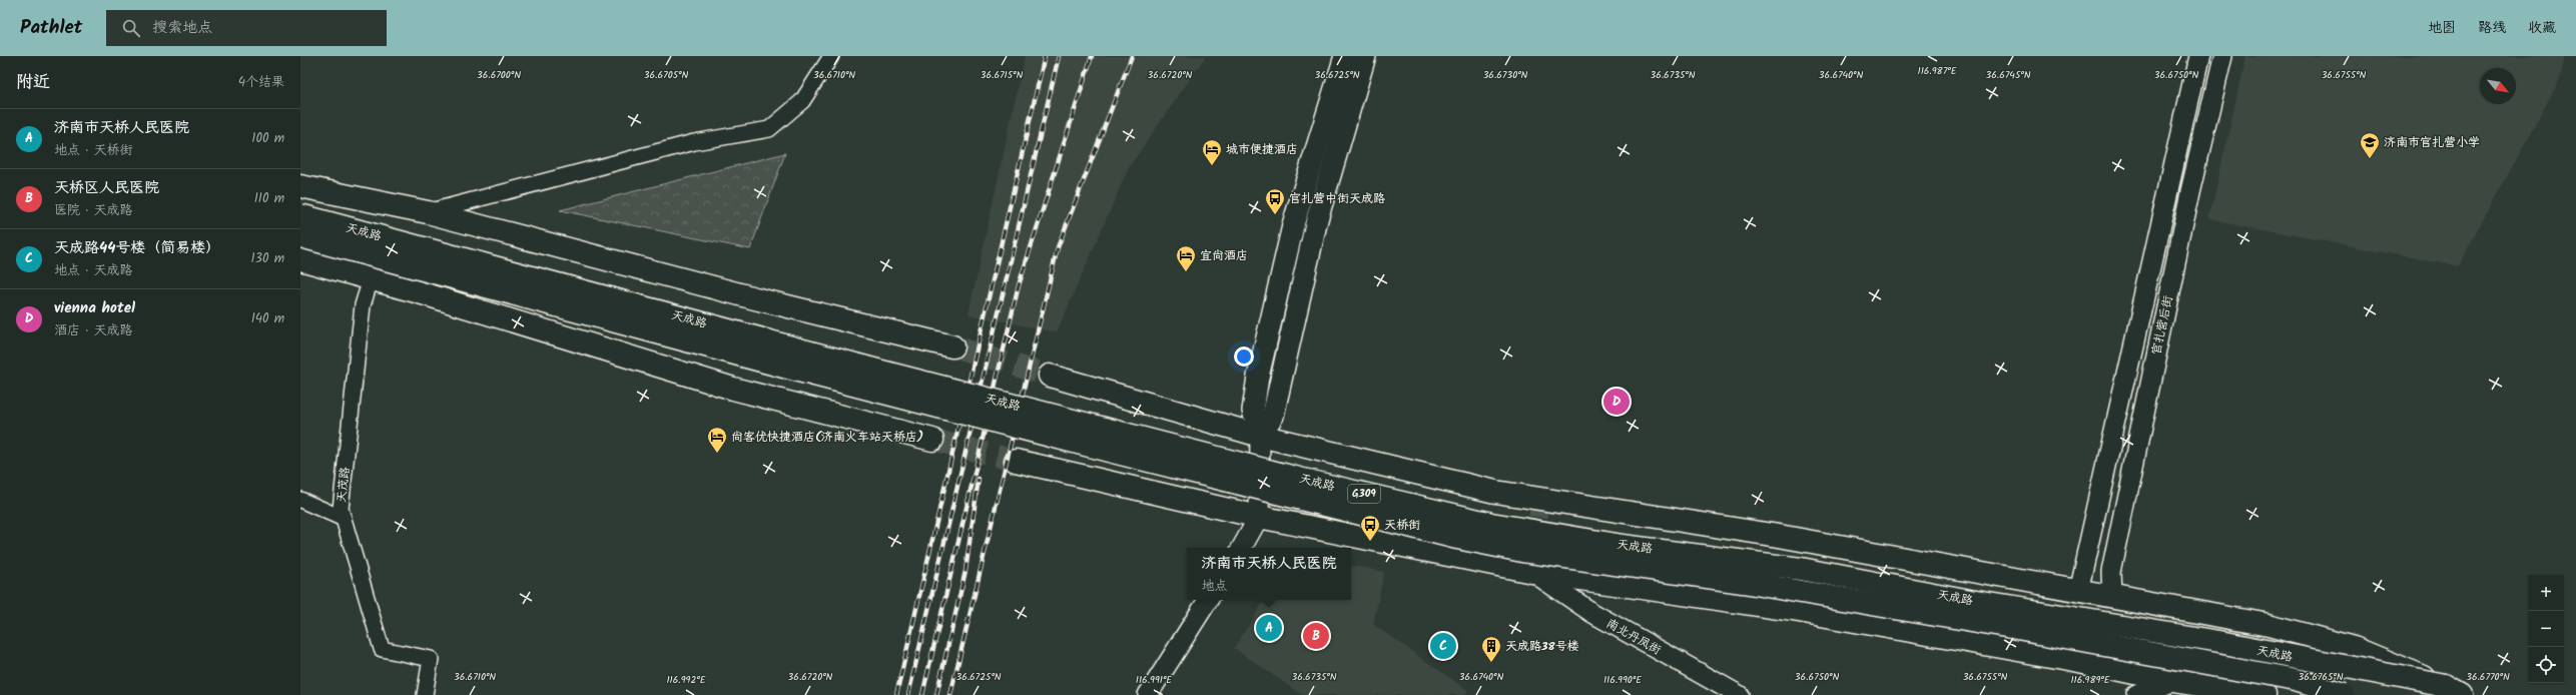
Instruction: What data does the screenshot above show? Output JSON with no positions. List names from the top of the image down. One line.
{"streets":{"main road":["天成路","G309"],"street":["官扎营后街","天茂路","南北丹凤街"]},"crossings":[["天成路","官扎营后街"]],"places":{"school or university":["济南市官扎营小学"],"hotel":["城市便捷酒店","宜尚酒店","尚客优快捷酒店(济南火车站天桥店)"],"bus stop":["官扎营中街天成路","天桥街"],"building":["天成路38号楼"]},"north":"bottom right","page":{"header":"Pathlet","search":"搜索地点","nav":["地图","路线","收藏"],"heading":["附近","4个结果"],"list":[{"mark":"A","name":"济南市天桥人民医院","note":"地点 · 天桥街","value":"100 m"},{"mark":"B","name":"天桥区人民医院","note":"医院 · 天成路","value":"110 m"},{"mark":"C","name":"天成路44号楼（简易楼）","note":"地点 · 天成路","value":"130 m"},{"mark":"D","name":"vienna hotel","note":"酒店 · 天成路","value":"140 m"}],"pins":["D","A","B","C"],"popup":["济南市天桥人民医院","地点"],"map_buttons":["+","−"]},"coordinates":["116.987°E","36.6700°N","36.6705°N","36.6710°N","36.6715°N","36.6720°N","36.6725°N","36.6730°N","36.6735°N","36.6740°N","36.6745°N","36.6750°N","36.6755°N","36.6765°N","36.6770°N","116.992°E","116.991°E","116.990°E","116.989°E"]}
